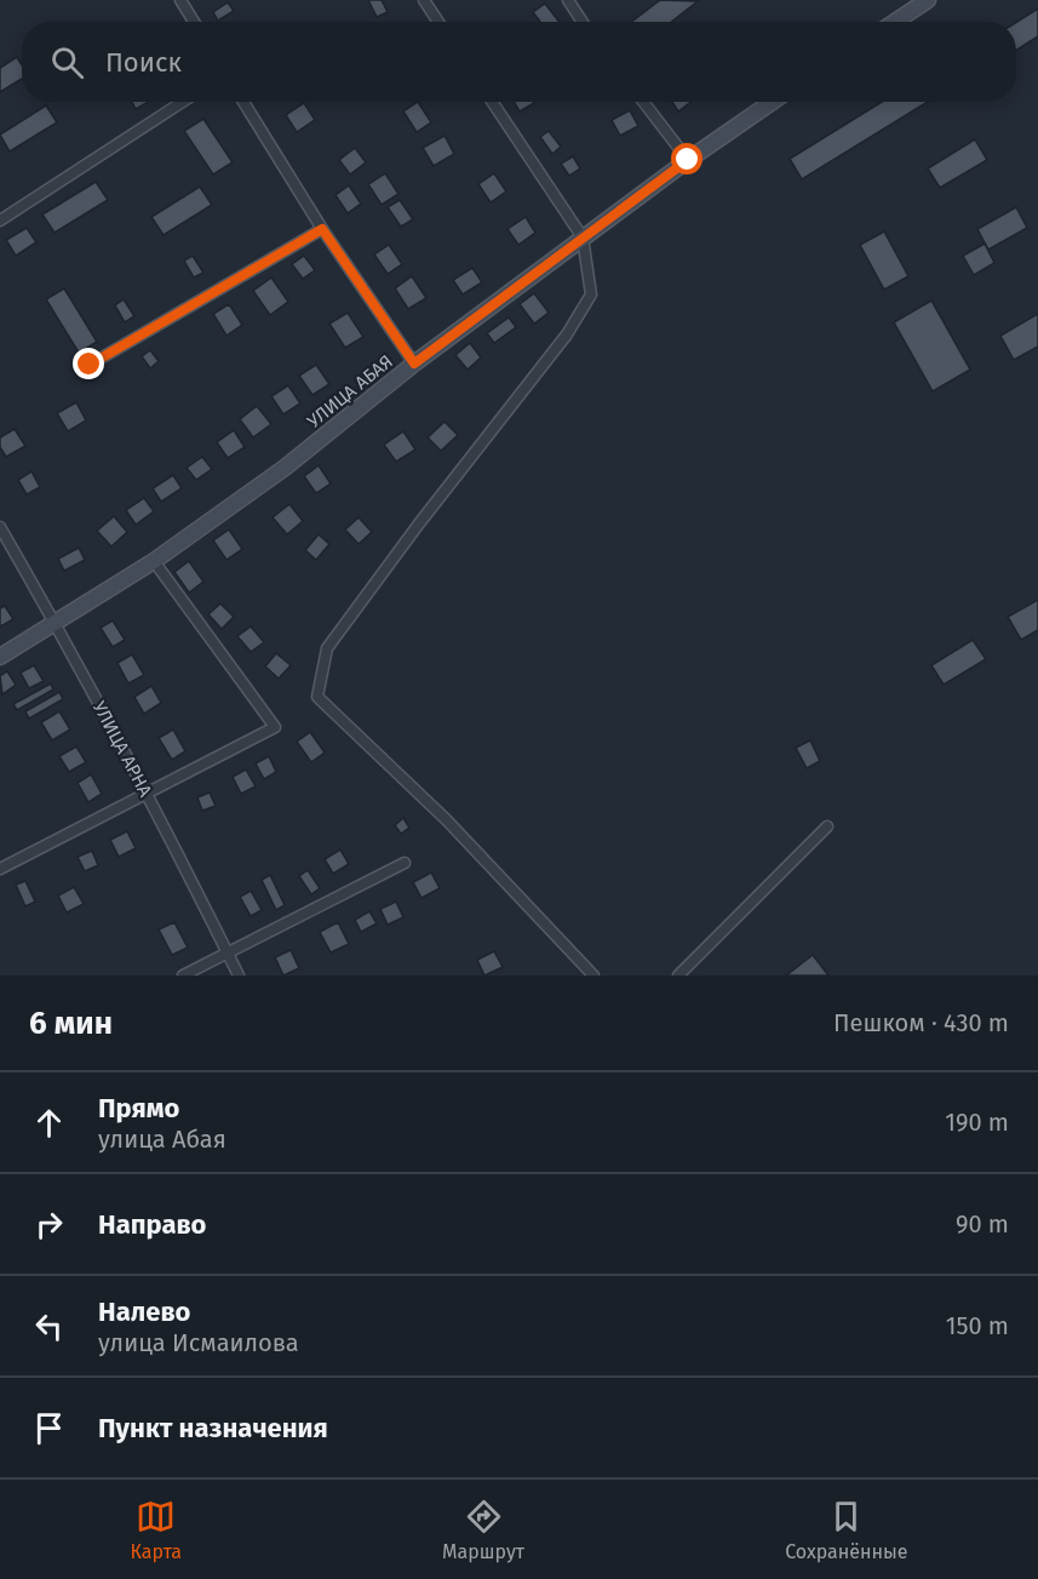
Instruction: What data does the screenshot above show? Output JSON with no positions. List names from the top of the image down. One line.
{"streets":{"street":["УЛИЦА АБАЯ","УЛИЦА АРНА"]},"crossings":[["УЛИЦА АБАЯ","УЛИЦА АРНА"]],"page":{"search":"Поиск","heading":["6 мин","Пешком · 430 m"],"list":[["Прямо","улица Абая","190 m"],["Направо","90 m"],["Налево","улица Исмаилова","150 m"],"Пункт назначения"],"nav":["Карта","Маршрут","Сохранённые"]}}
